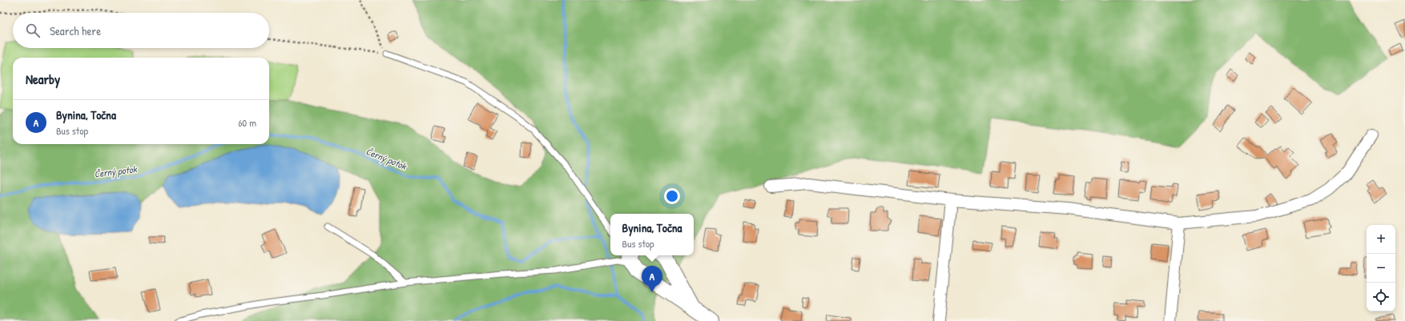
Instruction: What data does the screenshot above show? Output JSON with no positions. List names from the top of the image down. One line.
{"water":["Černý potok"],"page":{"search":"Search here","heading":"Nearby","list":[{"mark":"A","name":"Bynina, Točna","note":"Bus stop","value":"60 m"}],"popup":["Bynina, Točna","Bus stop"],"map_buttons":["+","−"],"pins":"A"}}
